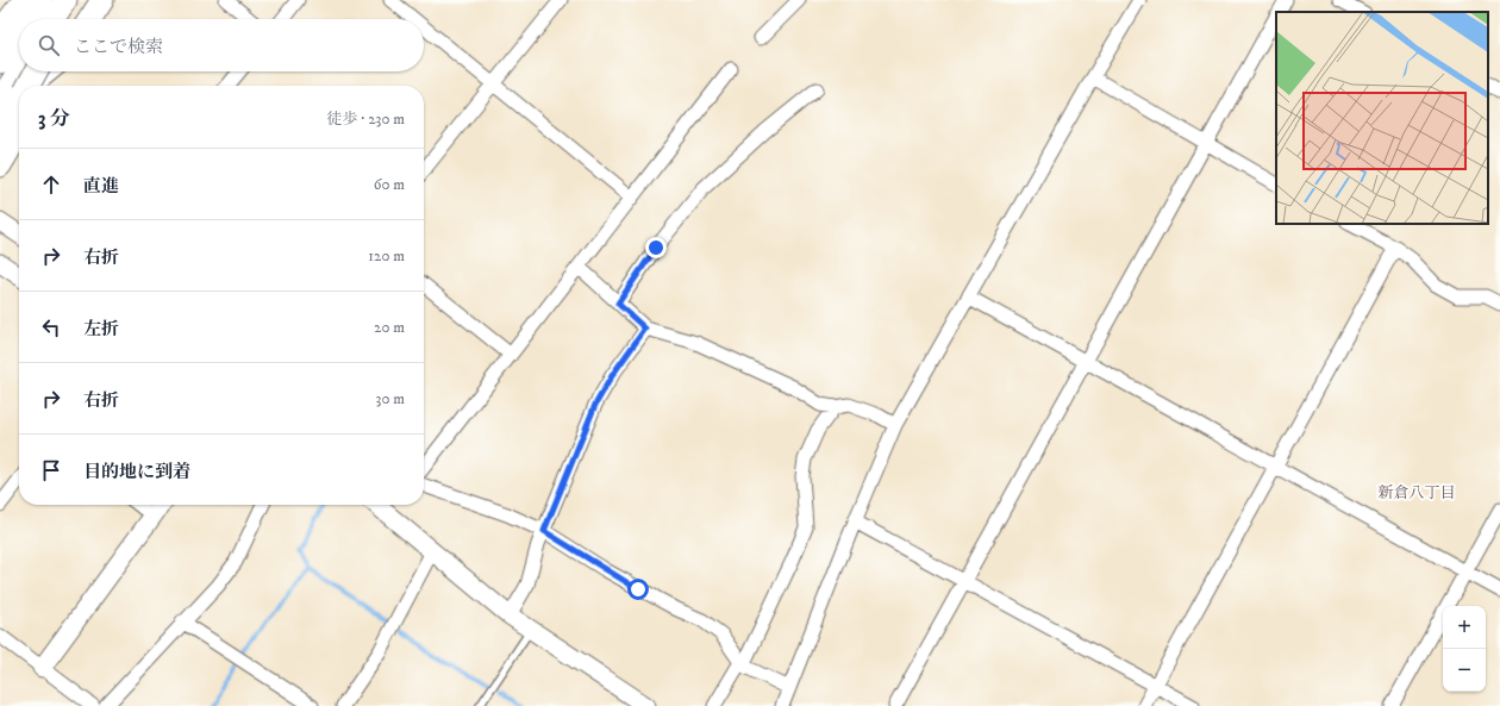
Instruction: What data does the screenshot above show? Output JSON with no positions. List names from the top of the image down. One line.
{"districts":["新倉八丁目"],"page":{"search":"ここで検索","heading":["3 分","徒歩 · 230 m"],"list":[["直進","60 m"],["右折","120 m"],["左折","20 m"],["右折","30 m"],"目的地に到着"],"map_buttons":["+","−"]}}
